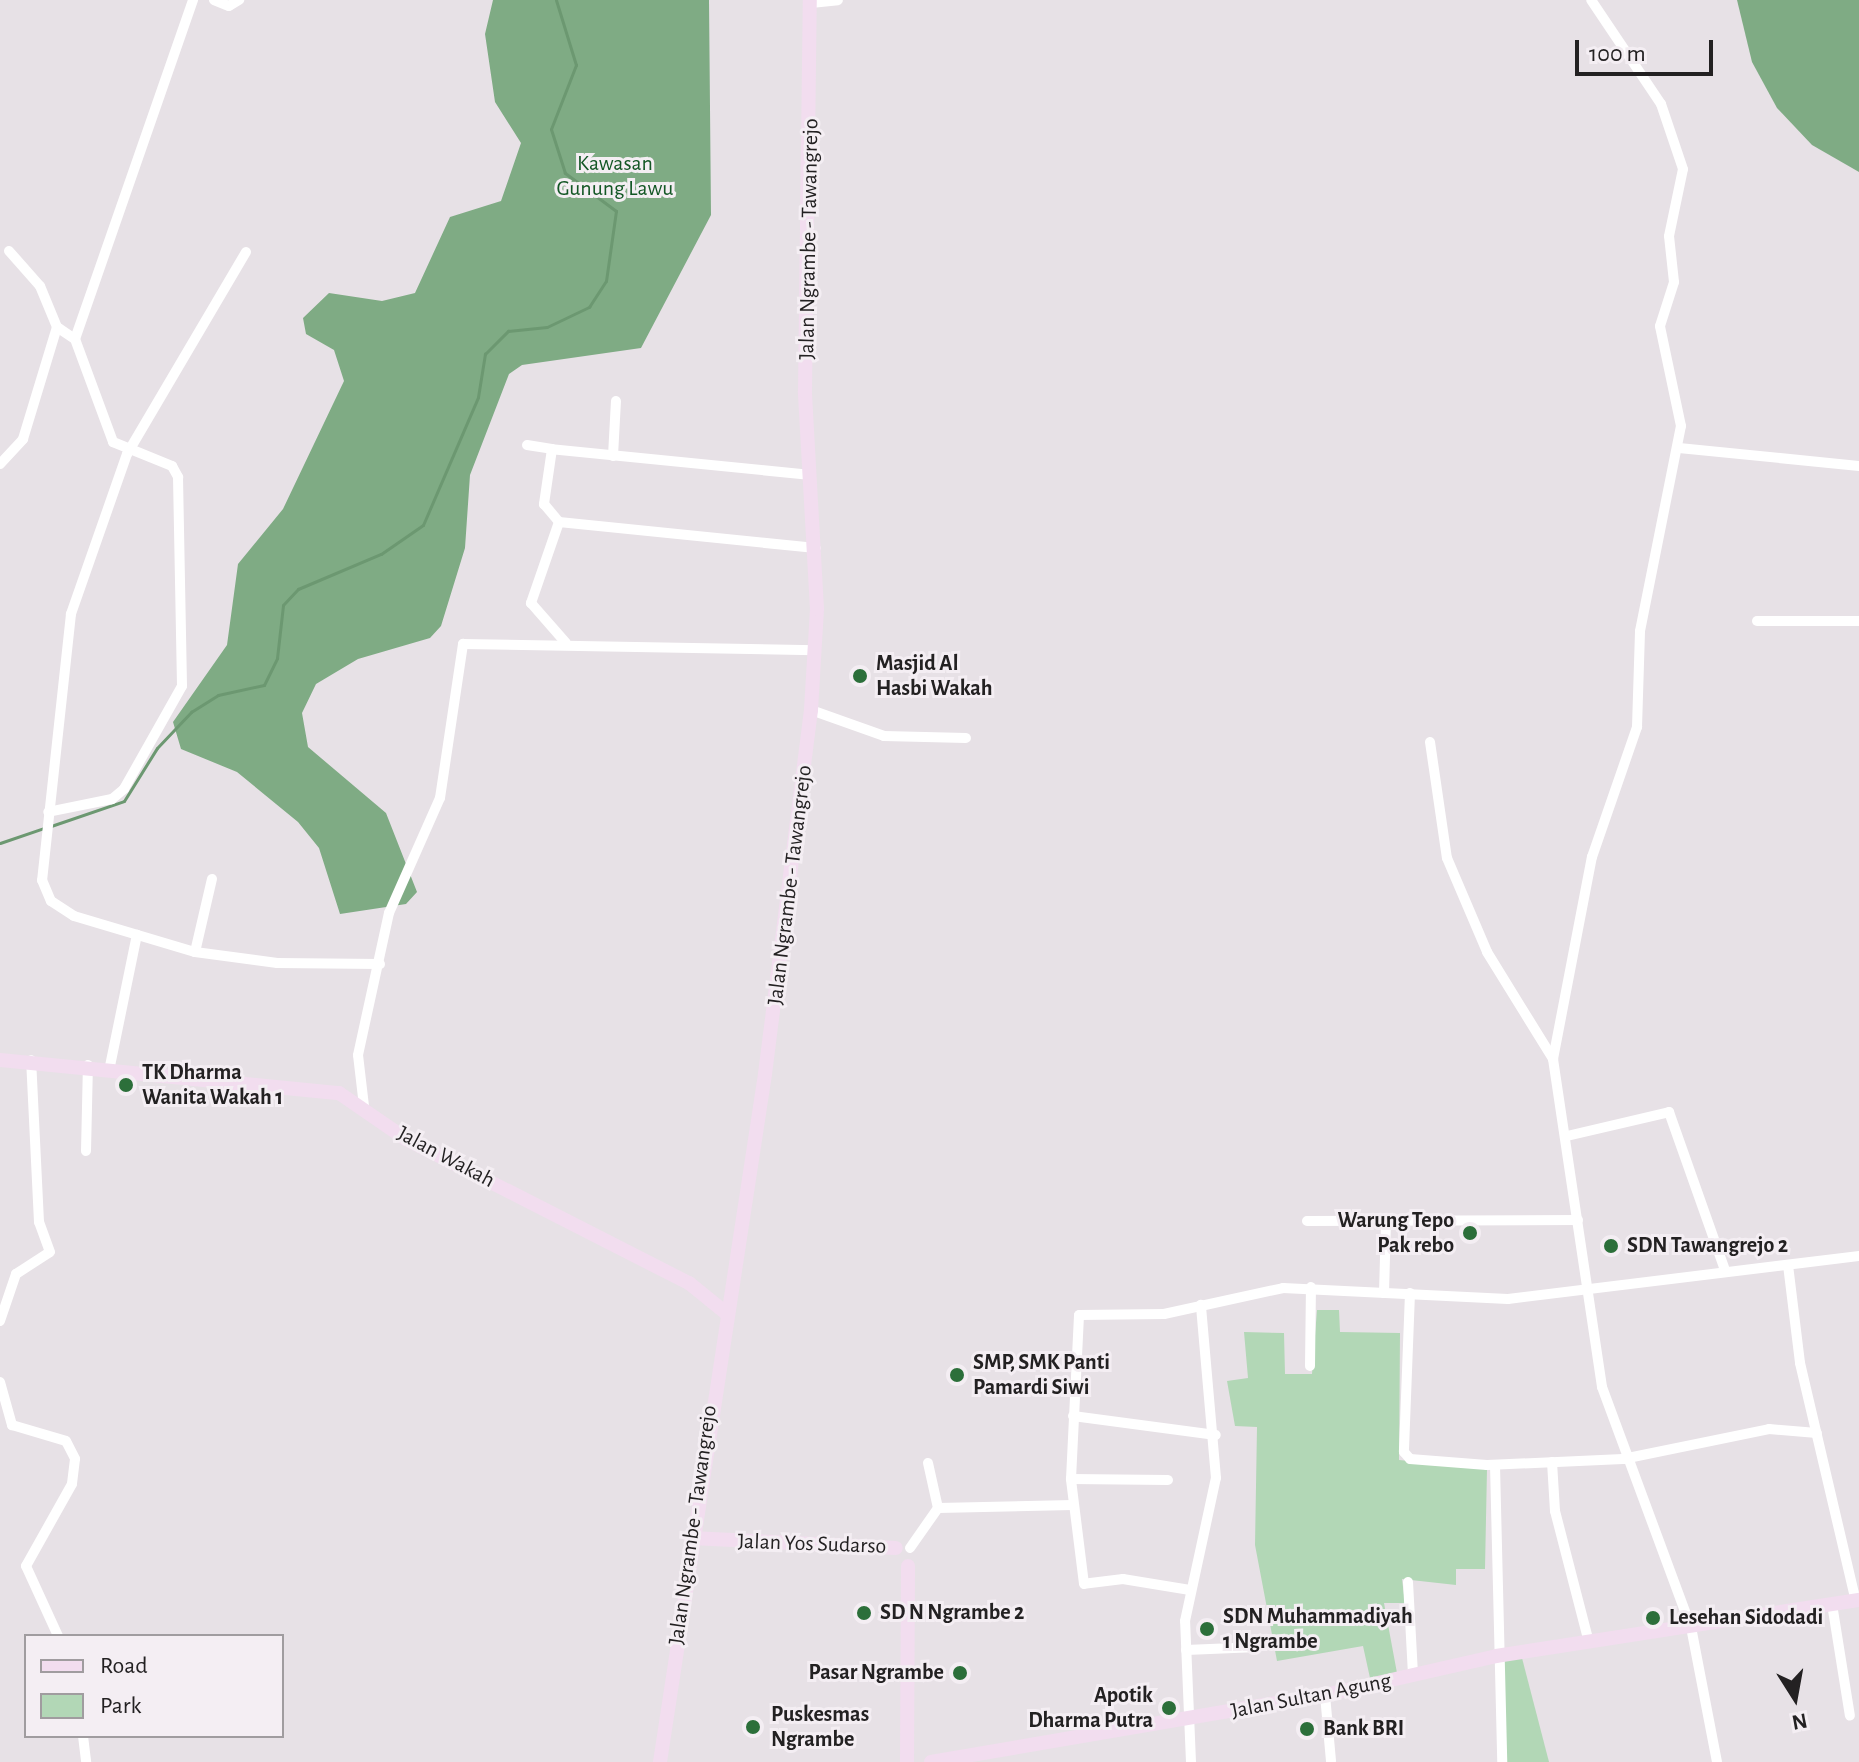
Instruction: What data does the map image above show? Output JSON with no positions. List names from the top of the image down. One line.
{"streets":{"main road":["Jalan Ngrambe - Tawangrejo","Jalan Wakah","Jalan Yos Sudarso","Jalan Sultan Agung"]},"crossings":[["Jalan Ngrambe - Tawangrejo","Jalan Wakah"],["Jalan Ngrambe - Tawangrejo","Jalan Yos Sudarso"]],"parks":["Kawasan Gunung Lawu"],"places":["Masjid Al Hasbi Wakah","TK Dharma Wanita Wakah 1","Warung Tepo Pak rebo","SDN Tawangrejo 2","SMP, SMK Panti Pamardi Siwi","SD N Ngrambe 2","Lesehan Sidodadi","SDN Muhammadiyah 1 Ngrambe","Pasar Ngrambe","Apotik Dharma Putra","Puskesmas Ngrambe","Bank BRI"],"legend":["Road","Park"],"scale_bar":"100 m","north":"bottom"}
